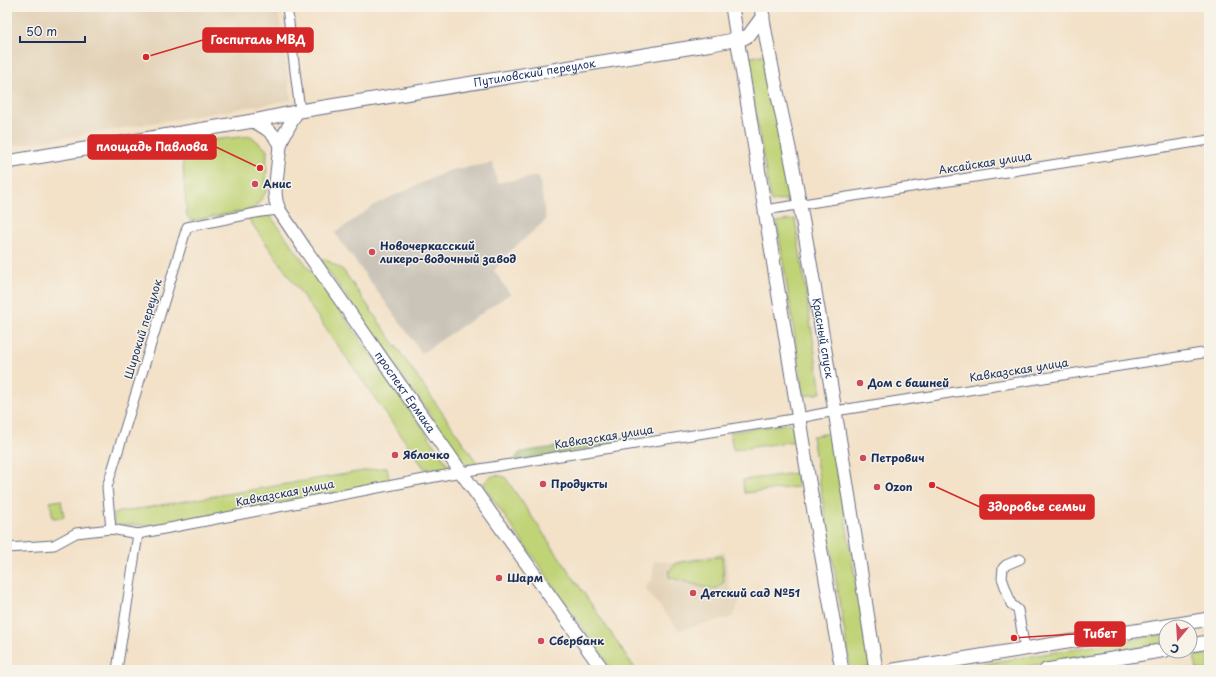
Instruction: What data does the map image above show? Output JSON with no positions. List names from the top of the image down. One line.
{"streets":{"street":["Путиловский переулок","Аксайская улица","Широкий переулок","Красный спуск","Кавказская улица","проспект Ермака"]},"crossings":[["Путиловский переулок","Красный спуск"],["Аксайская улица","Красный спуск"],["Широкий переулок","Кавказская улица"],["Широкий переулок","проспект Ермака"],["Красный спуск","Кавказская улица"],["Кавказская улица","проспект Ермака"]],"places":["Госпиталь МВД","площадь Павлова","Анис","Новочеркасский ликеро-водочный завод","Дом с башней","Яблочко","Петрович","Продукты","Здоровье семьи","Ozon","Шарм","Детский сад №51","Тибет","Сбербанк"],"scale_bar":"50 m","north":"bottom"}
